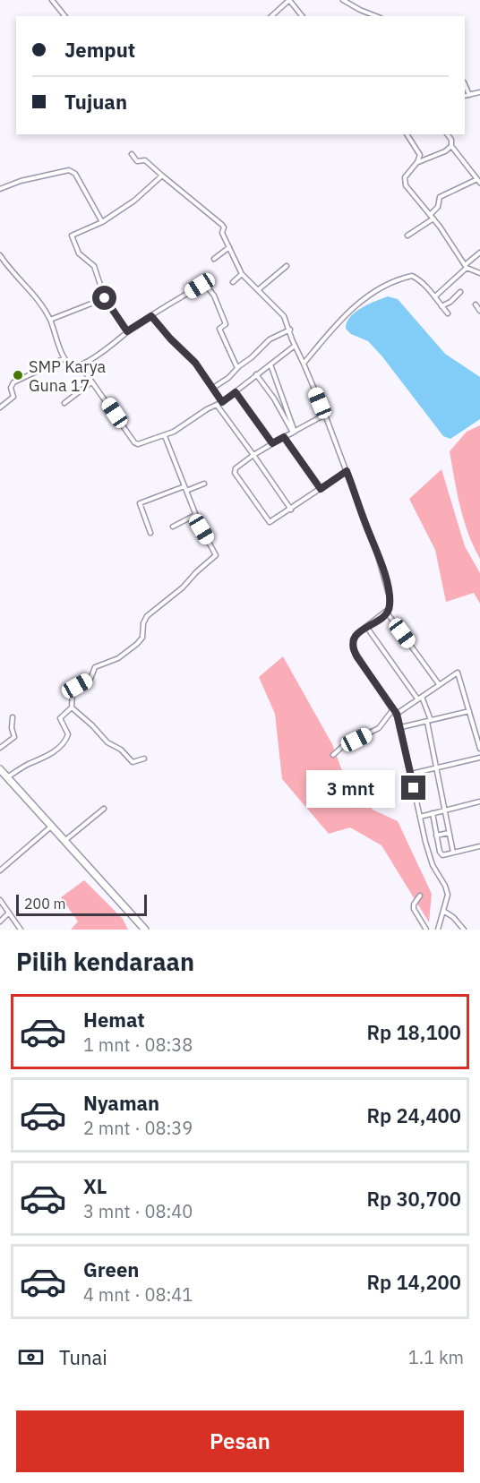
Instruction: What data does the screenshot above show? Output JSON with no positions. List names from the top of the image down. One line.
{"places":["SMP Karya Guna 17"],"scale_bar":"200 m","page":{"banner":["Jemput","Tujuan"],"bubble":"3 mnt","scale":"200 m","heading":"Pilih kendaraan","list":[{"name":"Hemat","note":"1 mnt · 08:38","value":"Rp 18,100"},{"name":"Nyaman","note":"2 mnt · 08:39","value":"Rp 24,400"},{"name":"XL","note":"3 mnt · 08:40","value":"Rp 30,700"},{"name":"Green","note":"4 mnt · 08:41","value":"Rp 14,200"}],"pay":["Tunai","1.1 km"],"buttons":"Pesan"}}
